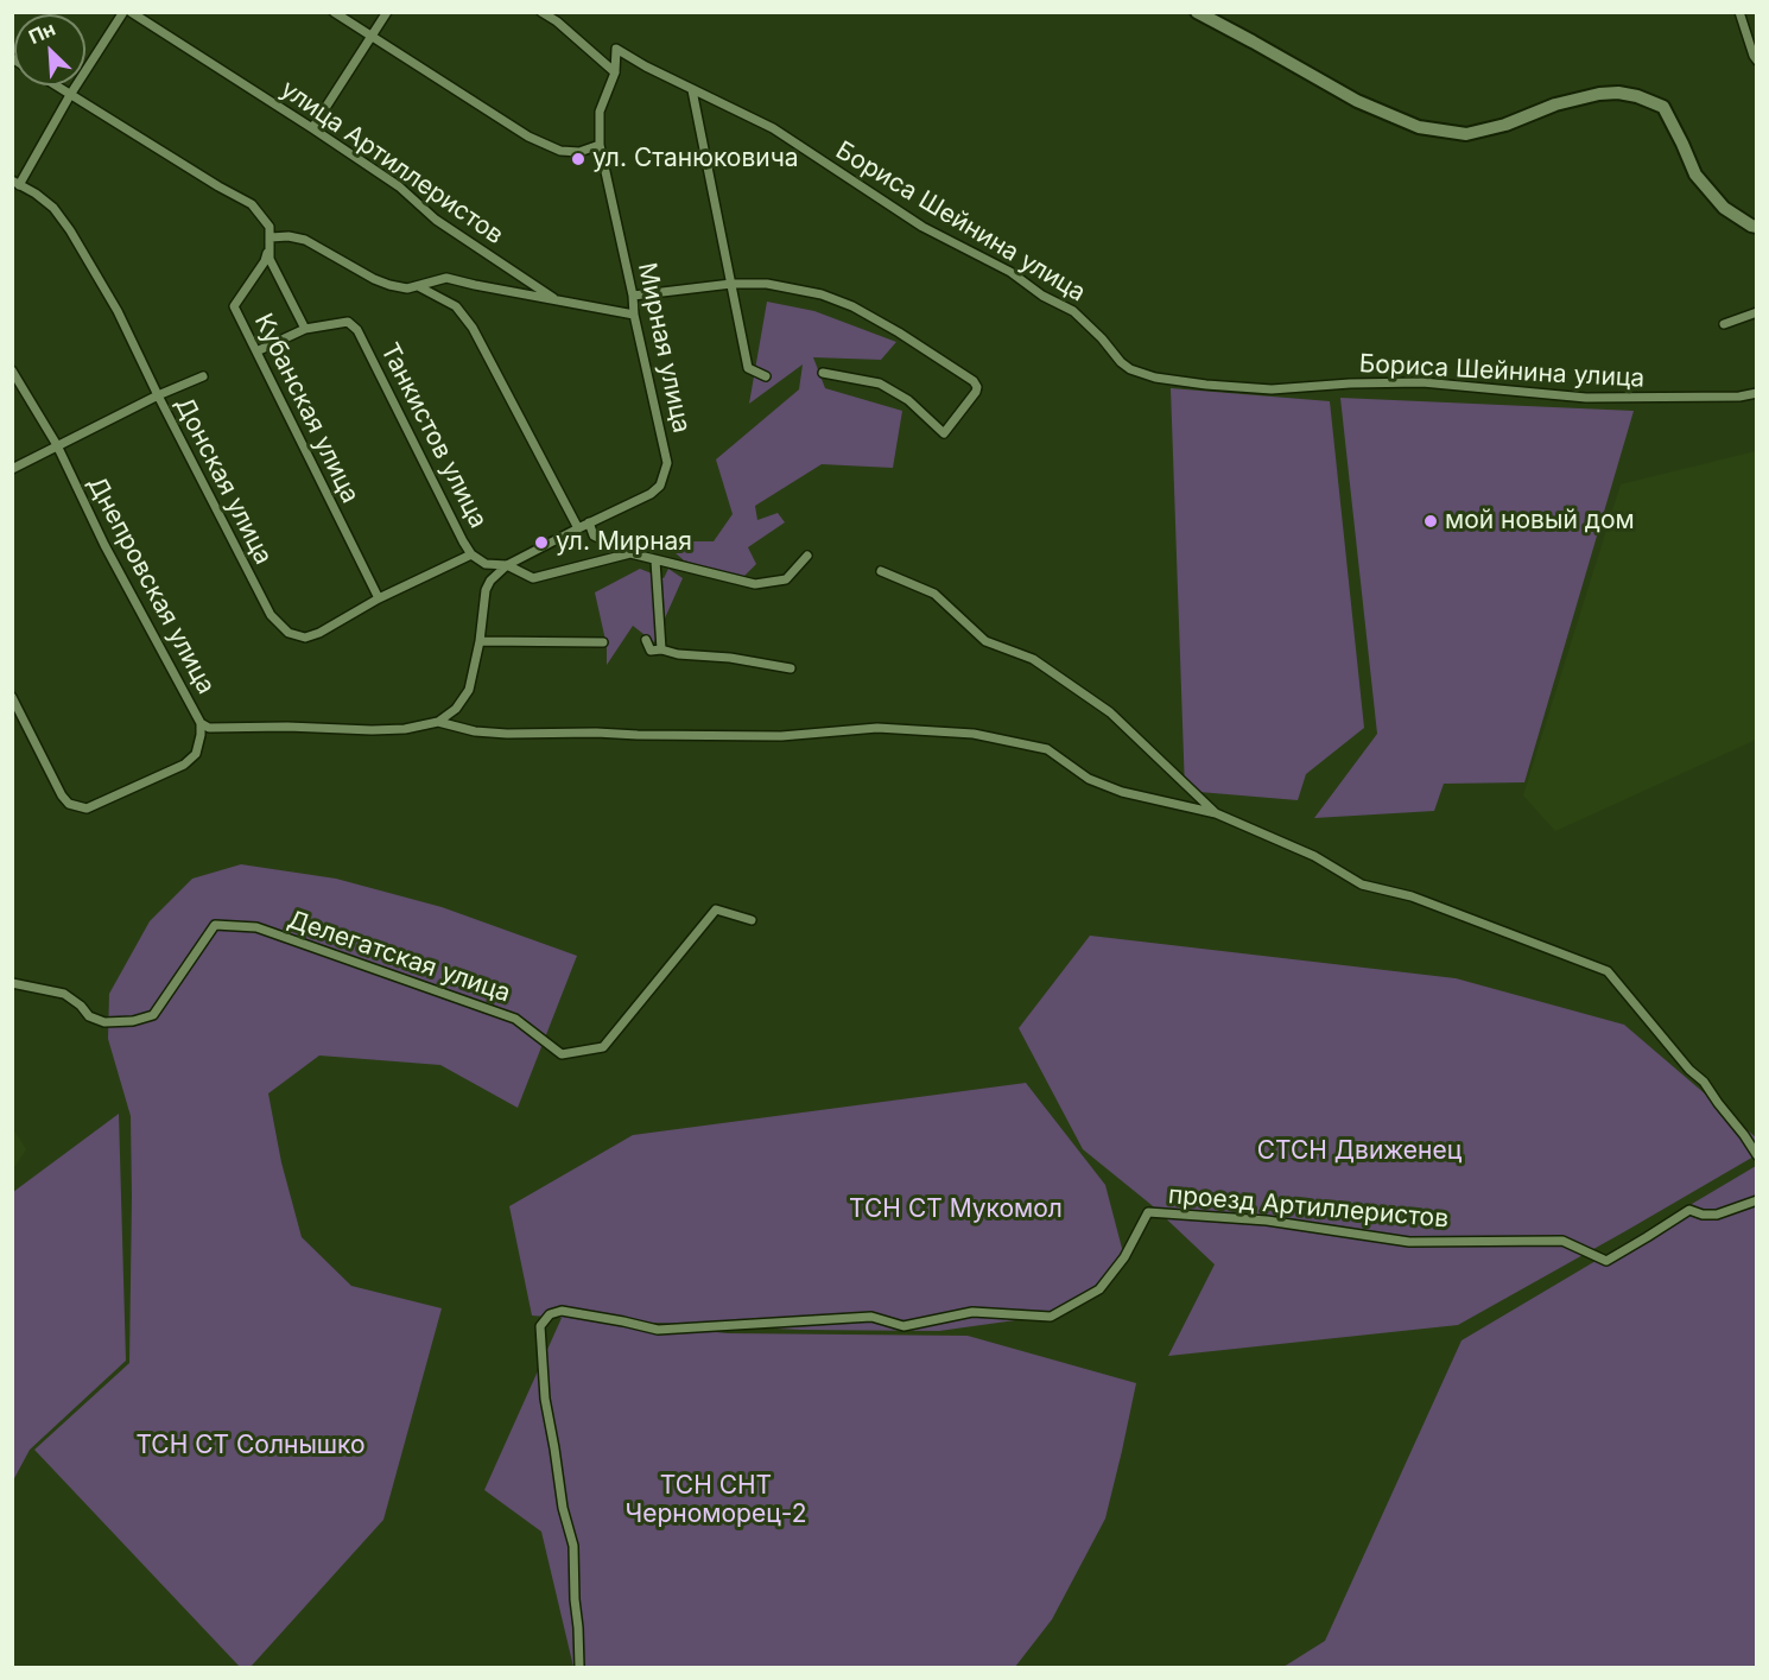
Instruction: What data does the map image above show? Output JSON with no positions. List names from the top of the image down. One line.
{"streets":{"street":["улица Артиллеристов","Бориса Шейнина улица","Мирная улица","Кубанская улица","Танкистов улица","Донская улица","Днепровская улица","Делегатская улица","проезд Артиллеристов"]},"crossings":[["Бориса Шейнина улица","Мирная улица"],["Мирная улица","Танкистов улица"],["Кубанская улица","Танкистов улица"],["Кубанская улица","Донская улица"],["Танкистов улица","Донская улица"]],"parks":["СТСН Движенец","ТСН СТ Мукомол","ТСН СТ Солнышко","ТСН СНТ Черноморец-2"],"places":["ул. Станюковича","мой новый дом","ул. Мирная"],"north":"top left"}
